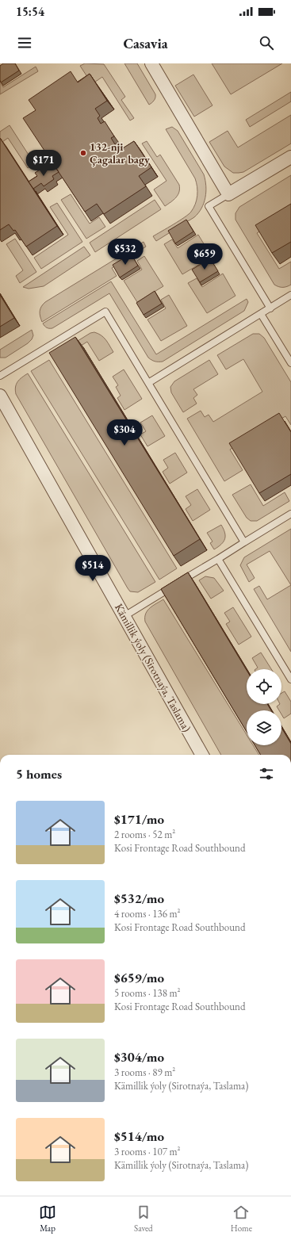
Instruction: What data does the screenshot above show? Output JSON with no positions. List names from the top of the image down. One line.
{"streets":{"street":["Kämillik ýoly (Sirotnaýa, Taslama)"]},"places":["132-nji Çagalar bagy"],"page":{"status":"15:54","header":"Casavia","price":["$171","$532","$659","$304","$514"],"heading":"5 homes","list":[{"name":"$171/mo","note":"2 rooms · 52 m² · Kosi Frontage Road Southbound"},{"name":"$532/mo","note":"4 rooms · 136 m² · Kosi Frontage Road Southbound"},{"name":"$659/mo","note":"5 rooms · 138 m² · Kosi Frontage Road Southbound"},{"name":"$304/mo","note":"3 rooms · 89 m² · Kämillik ýoly (Sirotnaýa, Taslama)"},{"name":"$514/mo","note":"3 rooms · 107 m² · Kämillik ýoly (Sirotnaýa, Taslama)"}],"tabs":["Map","Saved","Home"]}}
